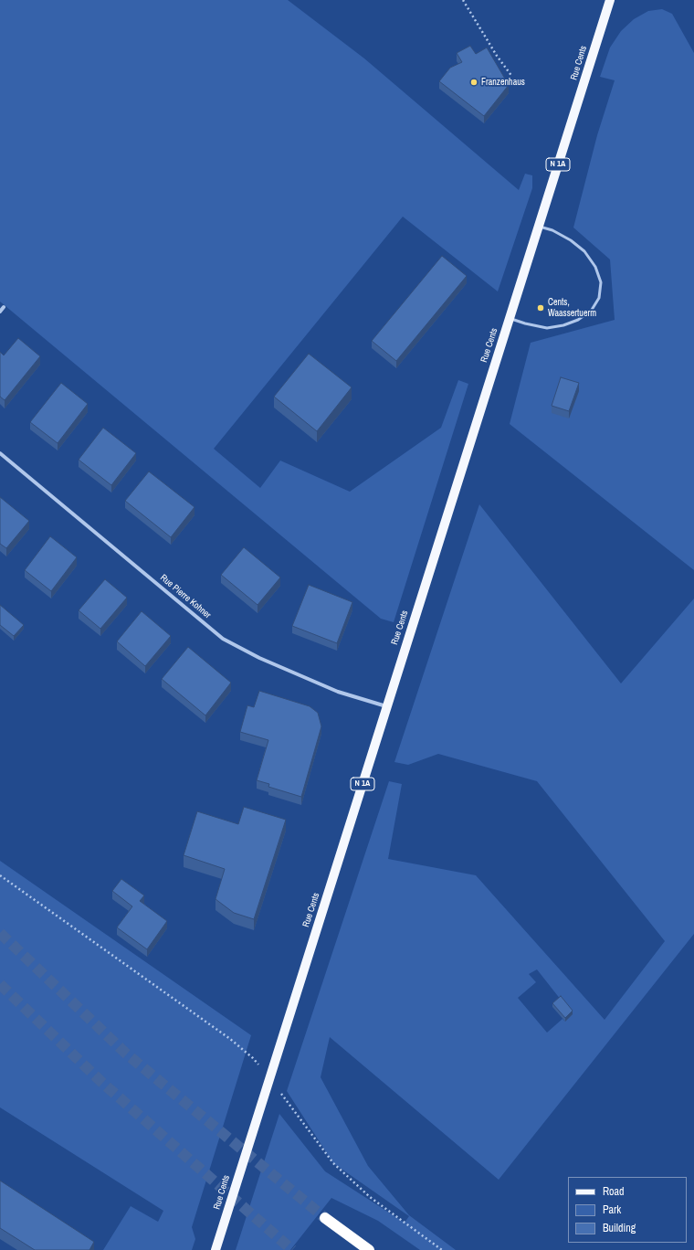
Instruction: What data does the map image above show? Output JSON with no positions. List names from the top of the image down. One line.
{"streets":{"main road":["Rue Cents","N 1A"],"street":["Rue Pierre Kohner"]},"crossings":[["Rue Cents","Rue Pierre Kohner"]],"places":["Franzenhaus","Cents, Waassertuerm"],"legend":["Road","Park","Building"]}
